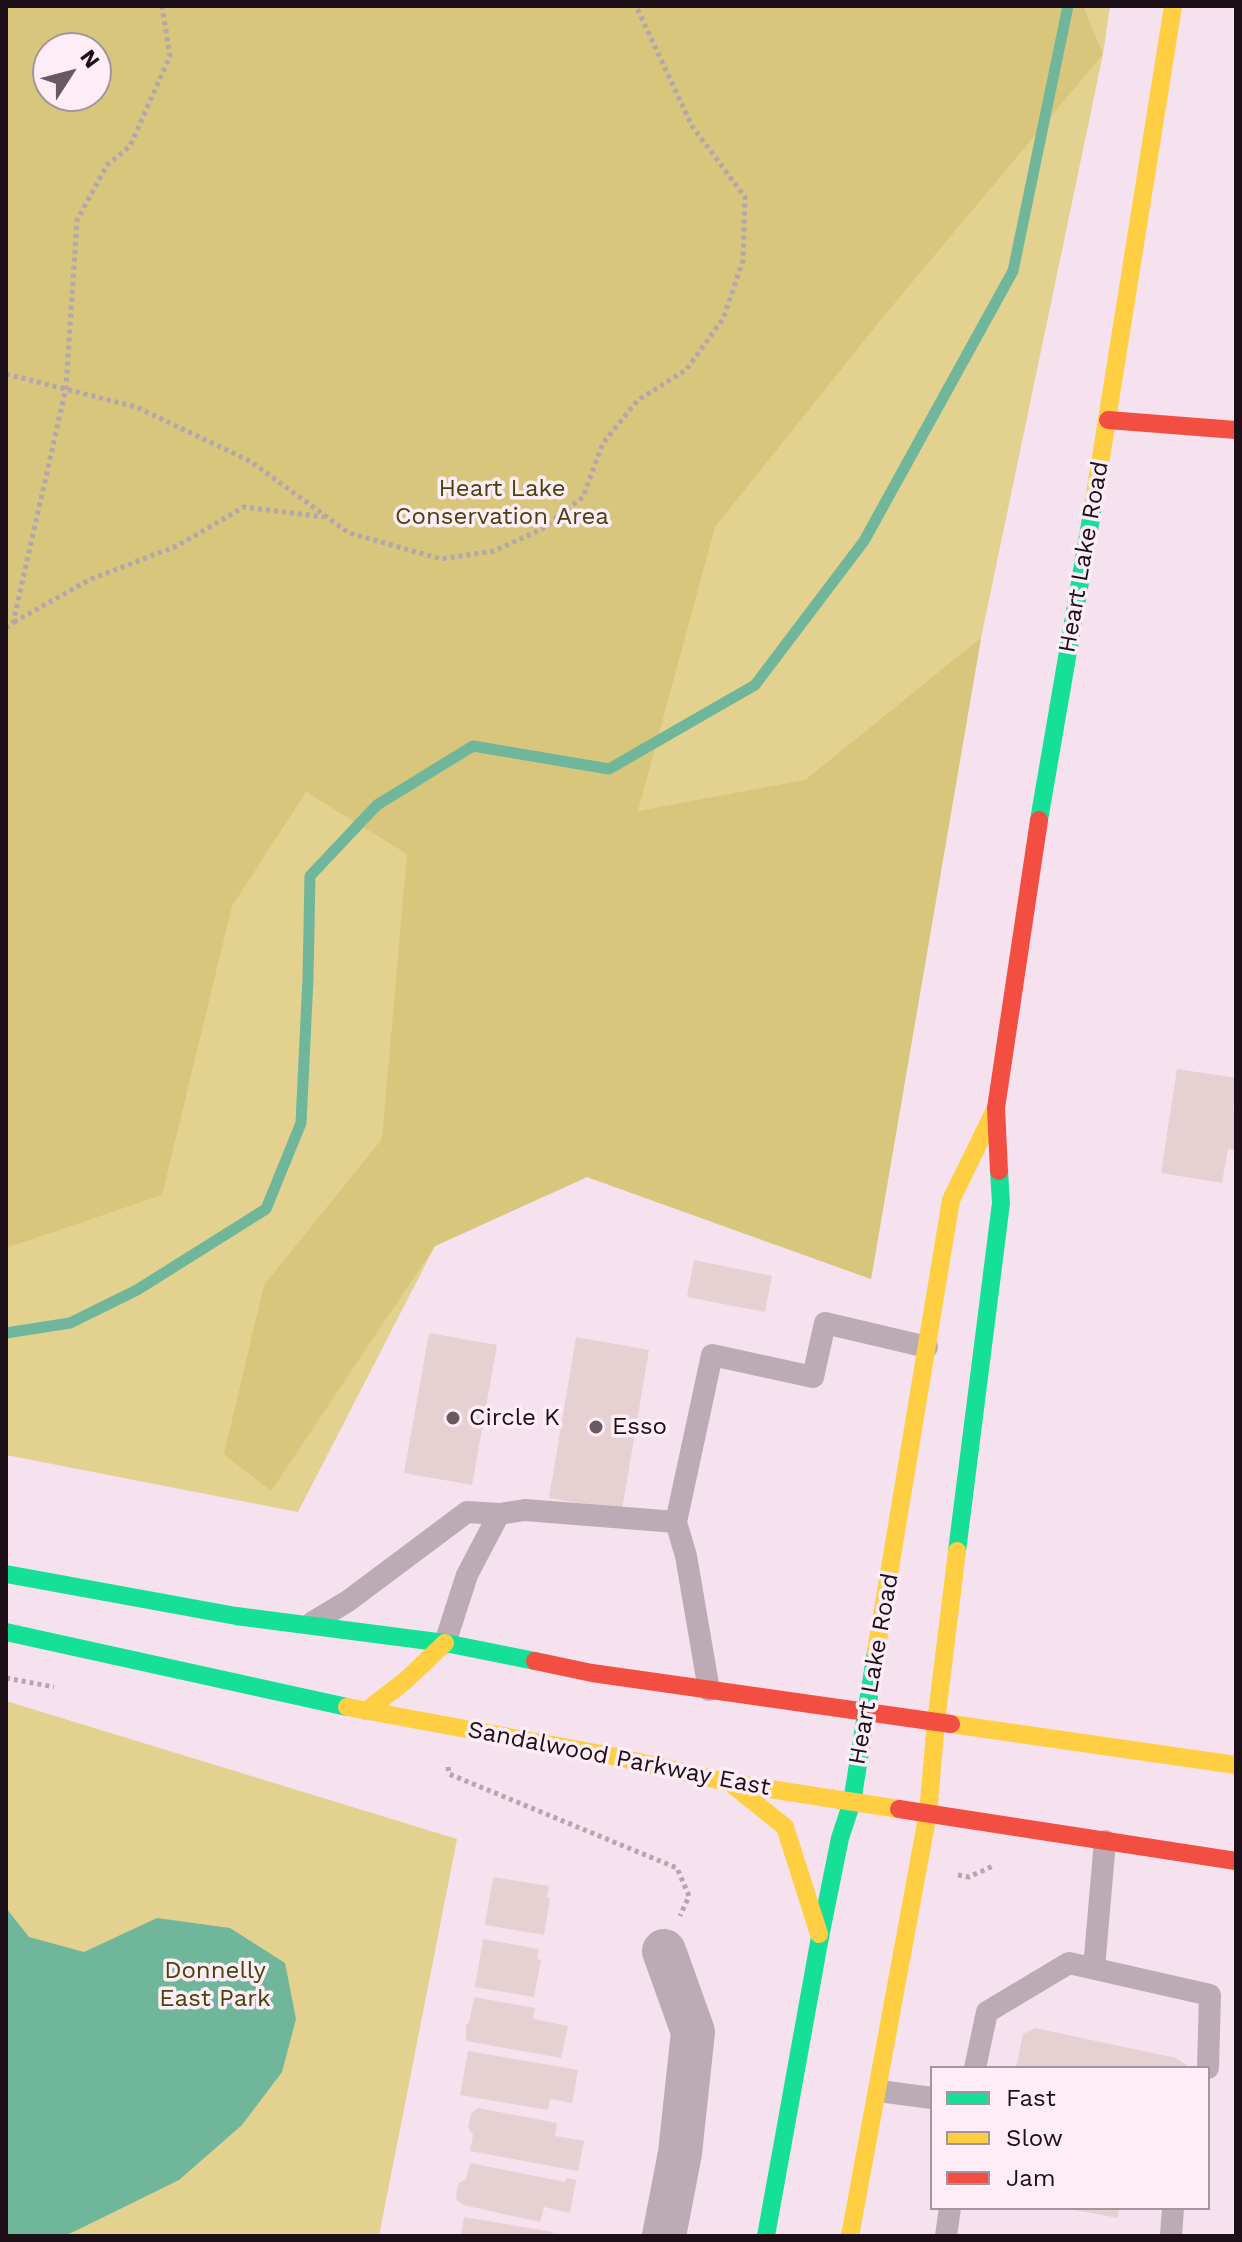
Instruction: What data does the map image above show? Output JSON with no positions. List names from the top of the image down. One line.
{"streets":{"main road":["Heart Lake Road","Sandalwood Parkway East"]},"crossings":[["Heart Lake Road","Sandalwood Parkway East"]],"parks":["Heart Lake Conservation Area","Donnelly East Park"],"places":["Circle K","Esso"],"legend":["Fast","Slow","Jam"],"north":"top right"}
